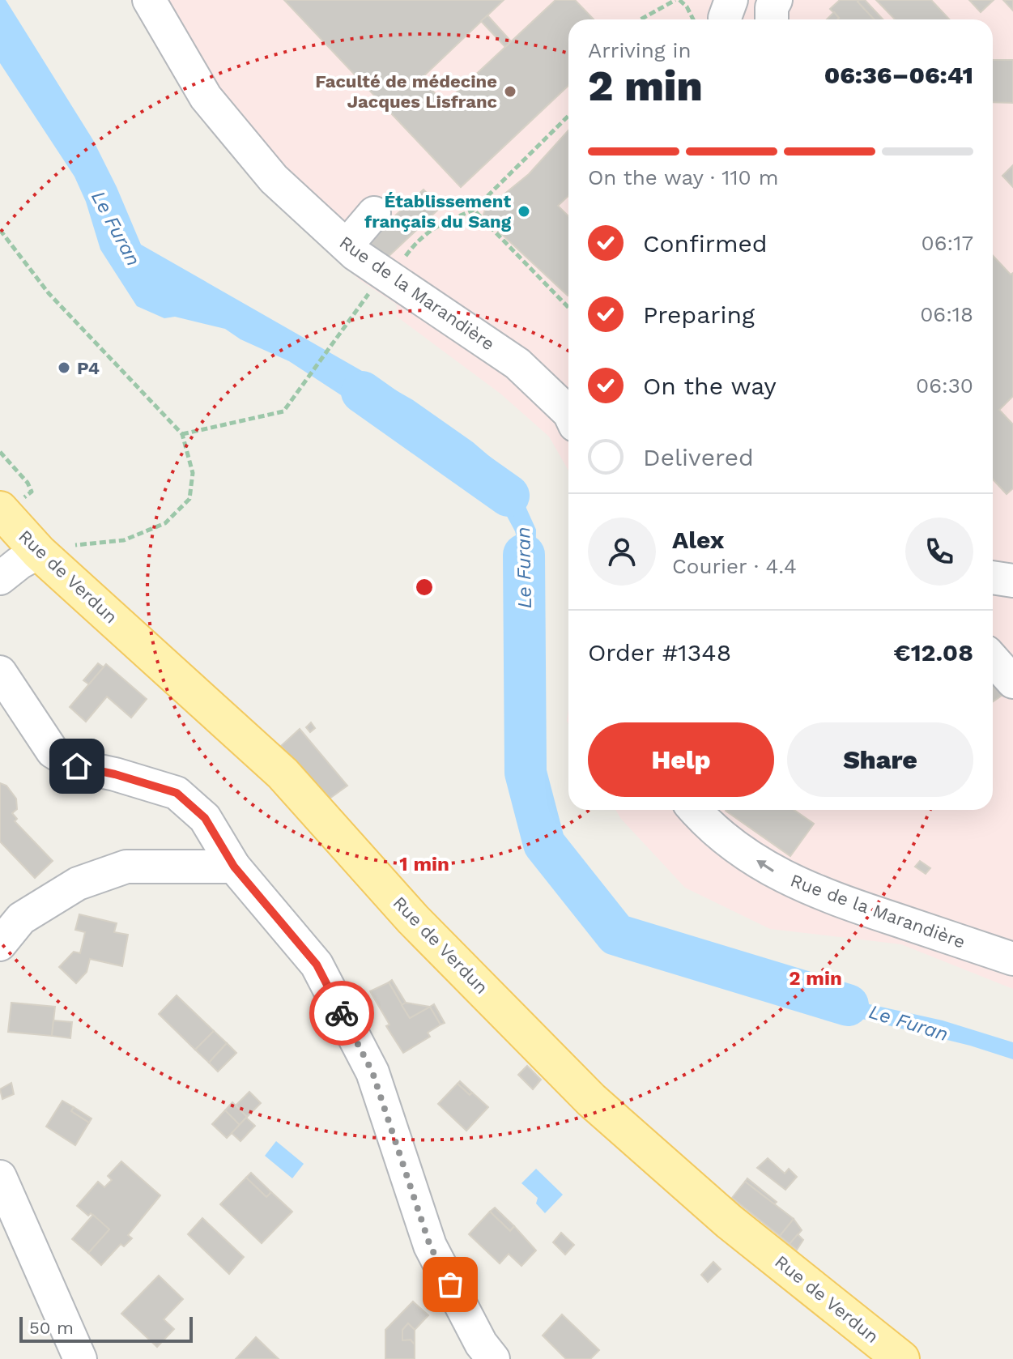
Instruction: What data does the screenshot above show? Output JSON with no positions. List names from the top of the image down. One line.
{"streets":{"main road":["Rue de Verdun"],"street":["Rue de la Marandière"]},"one_way":["Rue de la Marandière"],"water":["Le Furan"],"places":["Faculté de médecine Jacques Lisfranc","Établissement français du Sang","P4"],"scale_bar":"50 m","page":{"heading":["2 min","Arriving in","06:36–06:41"],"panel":["Alex","Courier · 4.4","Order #1348","€12.08"],"bar":"On the way · 110 m","list":[["Confirmed","06:17"],["Preparing","06:18"],["On the way","06:30"],"Delivered"],"buttons":["Help","Share"],"scale":"50 m"},"rings":["1 min","2 min"]}
